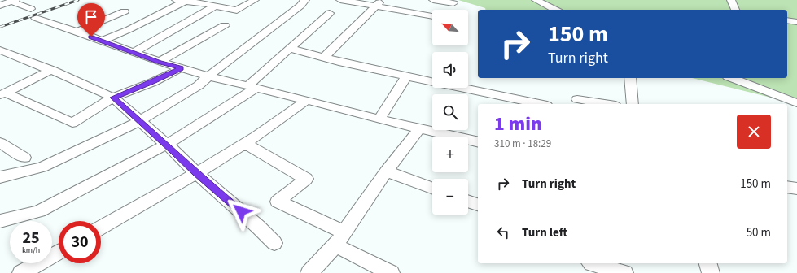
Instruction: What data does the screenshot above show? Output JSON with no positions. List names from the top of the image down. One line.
{"north":"top left","page":{"map_buttons":["+","−"],"turn":["150 m","Turn right"],"heading":["1 min","310 m · 18:29"],"list":[{"name":"Turn right","value":"150 m"},{"name":"Turn left","value":"50 m"}],"speed":"25 km/h","limit":"30"}}
